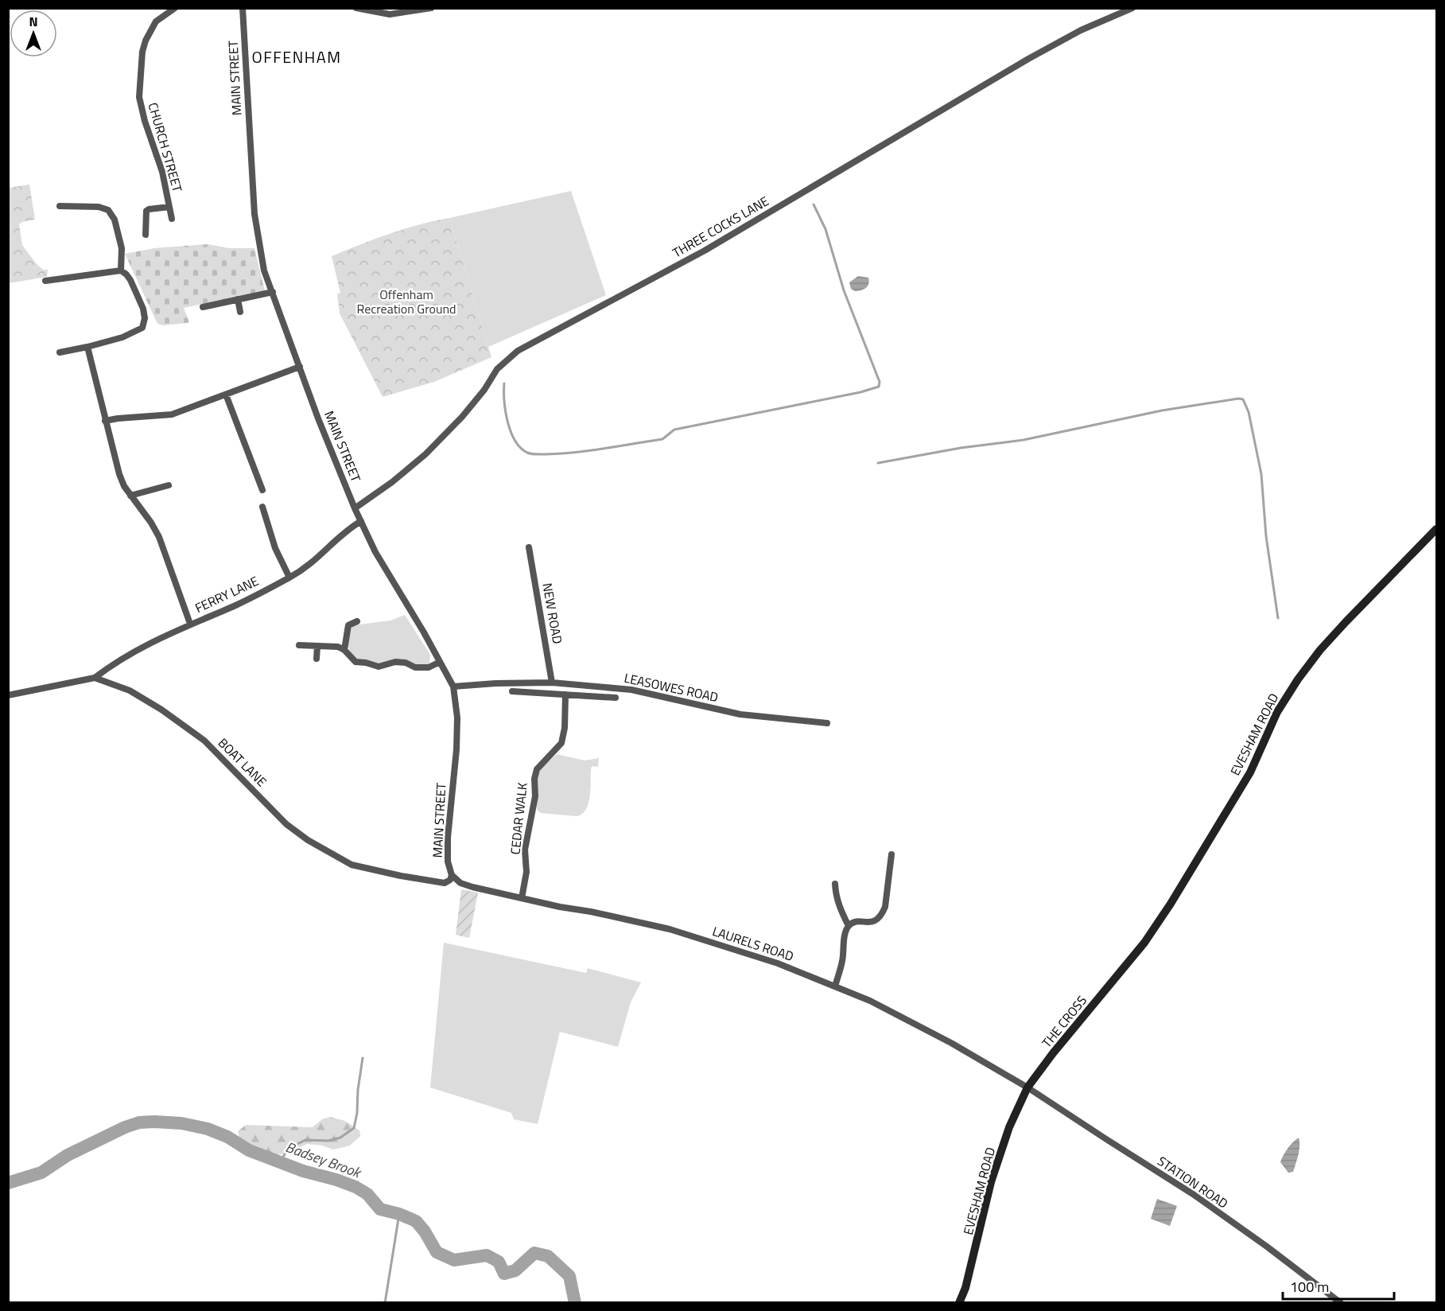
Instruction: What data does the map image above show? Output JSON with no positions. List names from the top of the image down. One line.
{"streets":{"main road":["EVESHAM ROAD","THE CROSS"],"street":["MAIN STREET","CHURCH STREET","THREE COCKS LANE","FERRY LANE","NEW ROAD","LEASOWES ROAD","BOAT LANE","CEDAR WALK","LAURELS ROAD","STATION ROAD"]},"crossings":[["MAIN STREET","THREE COCKS LANE"],["MAIN STREET","FERRY LANE"],["MAIN STREET","LEASOWES ROAD"],["MAIN STREET","BOAT LANE"],["MAIN STREET","LAURELS ROAD"],["FERRY LANE","BOAT LANE"],["NEW ROAD","LEASOWES ROAD"],["EVESHAM ROAD","LAURELS ROAD"],["EVESHAM ROAD","THE CROSS"],["EVESHAM ROAD","STATION ROAD"],["BOAT LANE","LAURELS ROAD"],["CEDAR WALK","LAURELS ROAD"],["LAURELS ROAD","THE CROSS"],["LAURELS ROAD","STATION ROAD"],["THE CROSS","STATION ROAD"]],"districts":["OFFENHAM"],"water":["Badsey Brook"],"parks":["Offenham Recreation Ground"],"scale_bar":"100 m","north":"top"}
